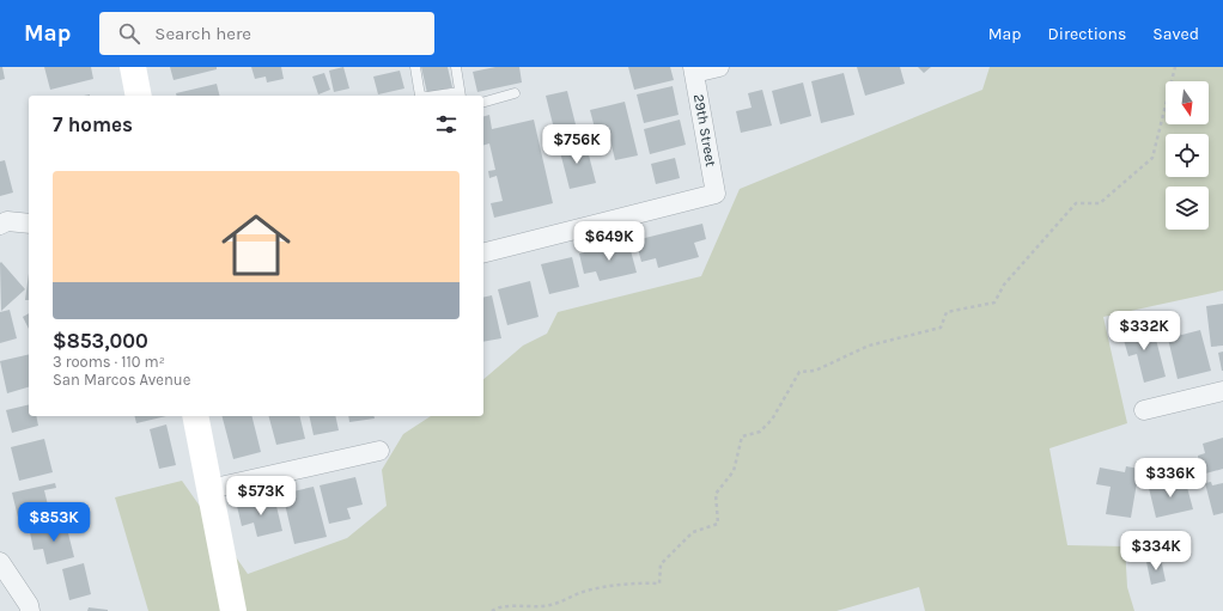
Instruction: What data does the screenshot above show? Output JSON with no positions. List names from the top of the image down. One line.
{"streets":{"street":["29th Street"]},"north":"bottom","page":{"header":"Map","search":"Search here","nav":["Map","Directions","Saved"],"heading":"7 homes","price":["$756K","$649K","$332K","$336K","$573K","$853K","$334K"],"list":[{"name":"$853,000","note":"3 rooms · 110 m² · San Marcos Avenue"}]}}
